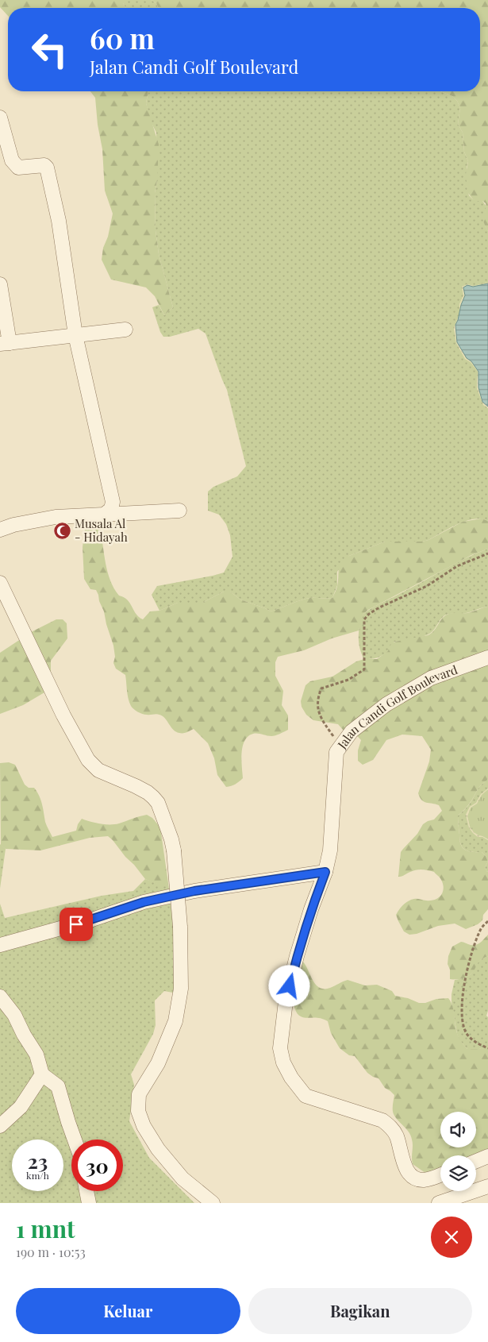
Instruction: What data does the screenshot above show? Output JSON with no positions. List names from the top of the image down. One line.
{"streets":{"street":["Jalan Candi Golf Boulevard"]},"places":{"mosque":["Musala Al - Hidayah"]},"page":{"turn":["60 m","Jalan Candi Golf Boulevard"],"speed":"23 km/h","limit":"30","heading":["1 mnt","190 m · 10:53"],"buttons":["Keluar","Bagikan"]}}
